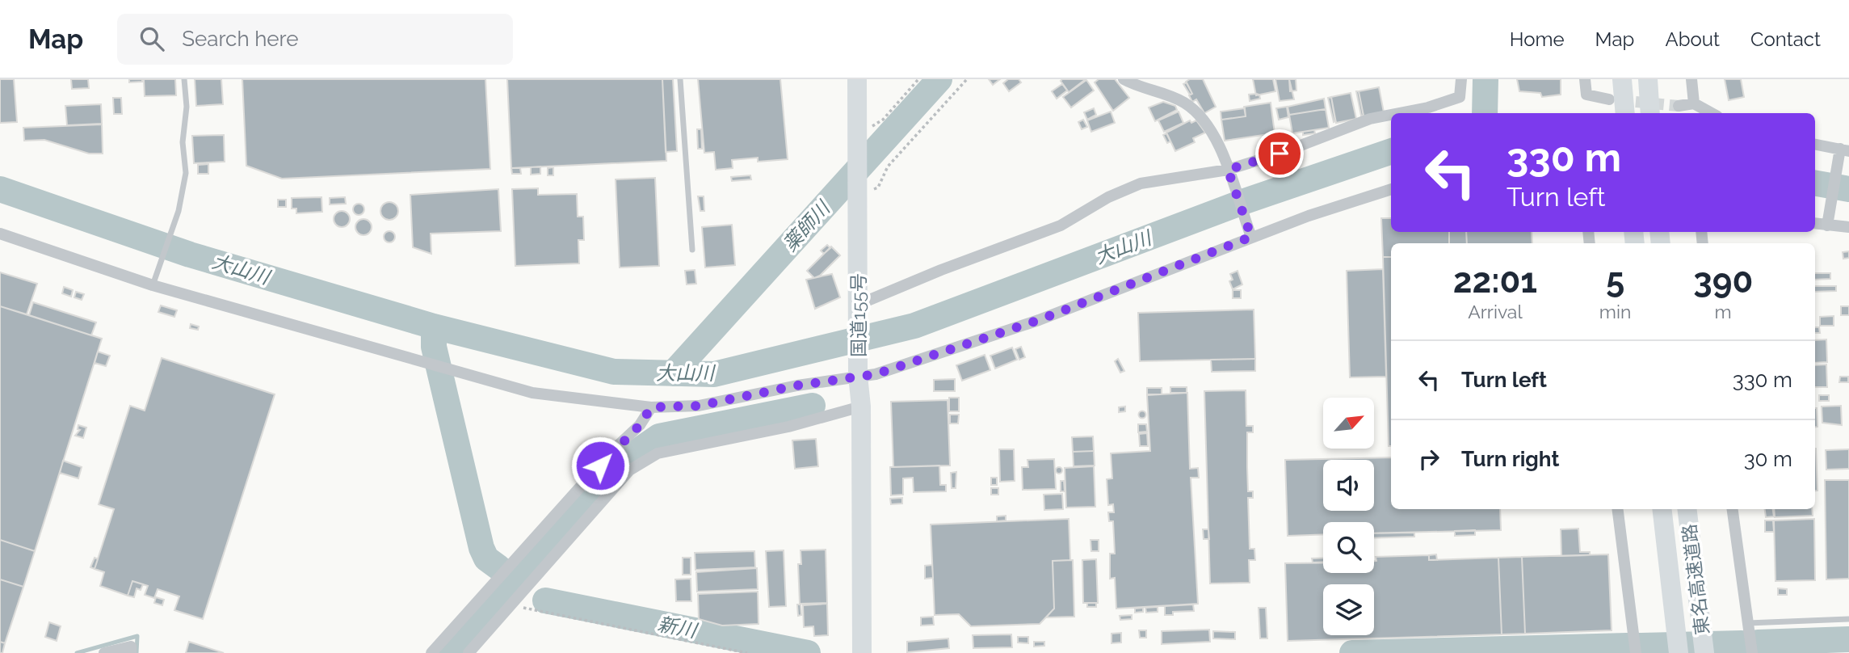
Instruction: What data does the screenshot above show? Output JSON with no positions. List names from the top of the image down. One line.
{"streets":{"highway":["国道155号","東名高速道路"]},"water":["薬師川","大山川","新川"],"north":"top right","page":{"header":"Map","search":"Search here","nav":["Home","Map","About","Contact"],"turn":["330 m","Turn left"],"eta":["22:01","Arrival","5","min","390","m"],"list":[{"name":"Turn left","value":"330 m"},{"name":"Turn right","value":"30 m"}]}}
